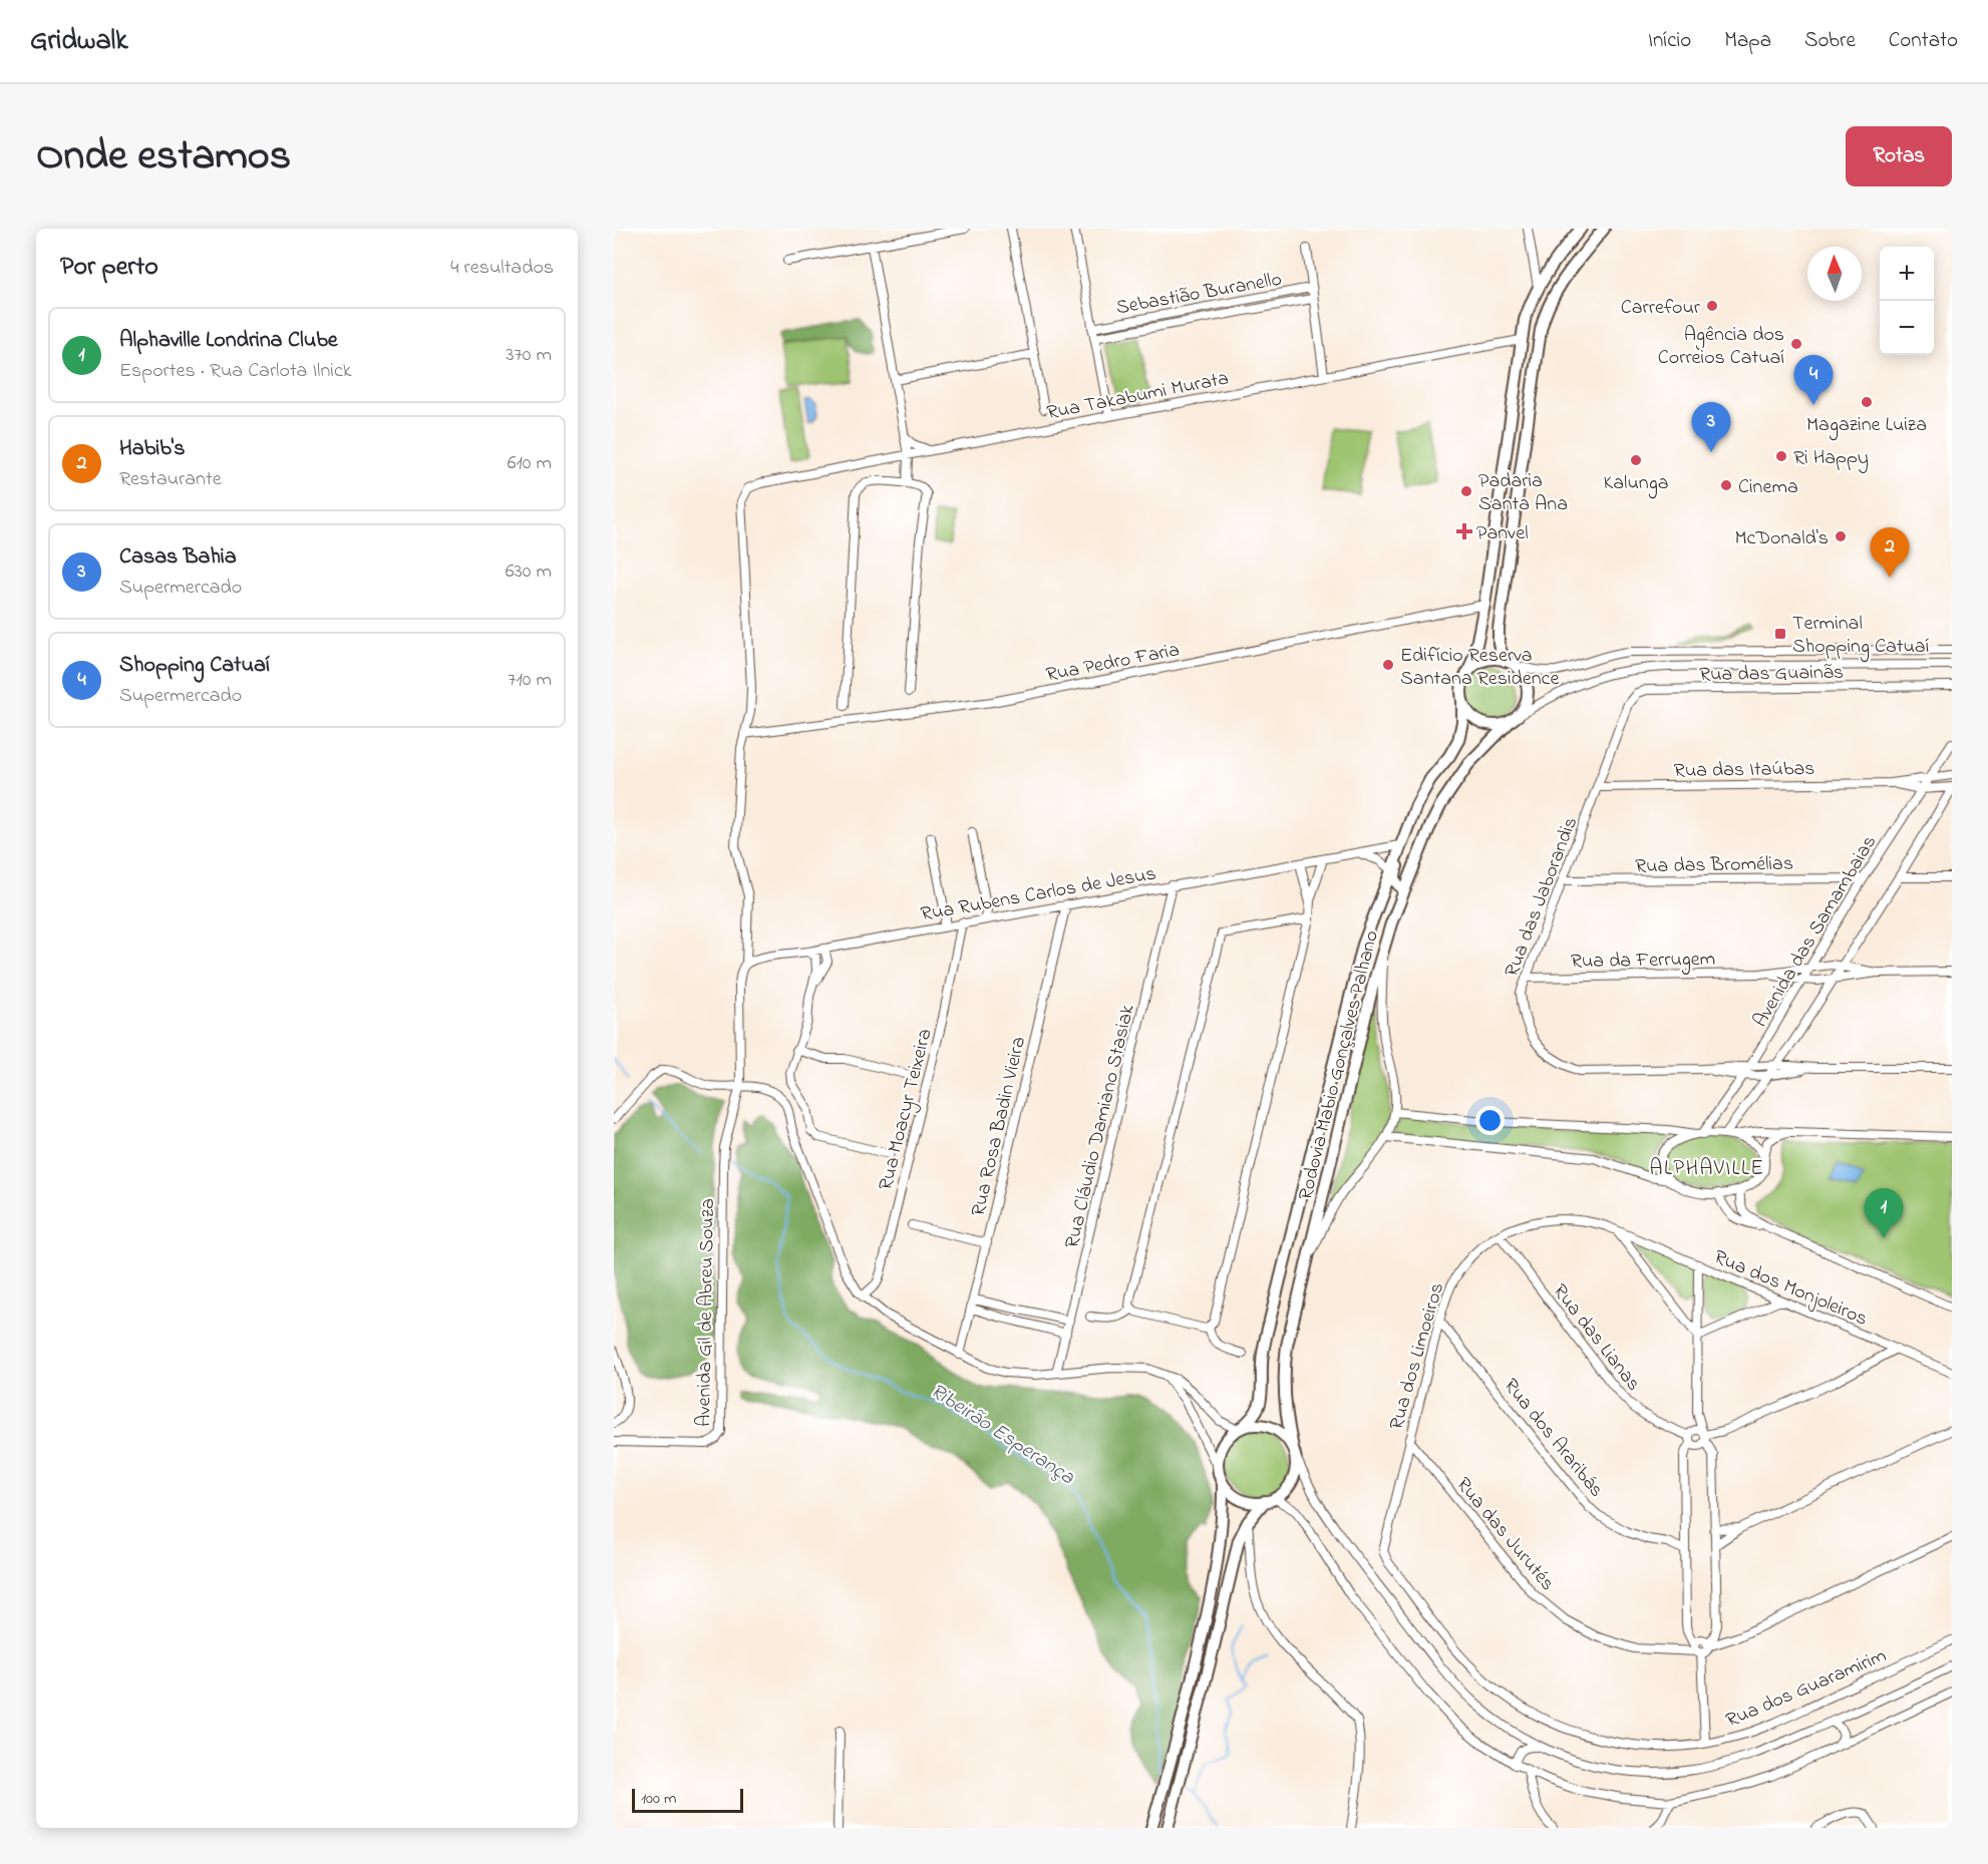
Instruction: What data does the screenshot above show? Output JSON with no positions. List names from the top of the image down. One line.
{"streets":{"main road":["Rodovia Mabio Gonçalves Palhano"],"street":["Sebastião Buranello","Rua Takabumi Murata","Rua Pedro Faria","Rua das Guainãs","Rua das Itaúbas","Rua das Bromélias","Rua Rubens Carlos de Jesus","Rua das Jaborandis","Avenida das Samambaias","Rua da Ferrugem","Rua Moacyr Teixeira","Rua Rosa Badin Vieira","Rua Cláudio Damiano Stasiak","Rua dos Monjoleiros","Avenida Gil de Abreu Souza","Rua das Lianas","Rua dos Limoeiros","Rua dos Araribás","Rua das Jurutés","Rua dos Guaramirim"]},"crossings":[["Rua Takabumi Murata","Rua Pedro Faria"],["Rua das Guainãs","Rua das Jaborandis"],["Rua das Itaúbas","Rua das Jaborandis"],["Rua das Itaúbas","Avenida das Samambaias"],["Rua das Bromélias","Rua das Jaborandis"],["Rua das Bromélias","Avenida das Samambaias"],["Rua Rubens Carlos de Jesus","Rua Moacyr Teixeira"],["Rua Rubens Carlos de Jesus","Rua Rosa Badin Vieira"],["Rua Rubens Carlos de Jesus","Rua Cláudio Damiano Stasiak"],["Rua Rubens Carlos de Jesus","Avenida Gil de Abreu Souza"],["Rua das Jaborandis","Rua da Ferrugem"],["Avenida das Samambaias","Rua da Ferrugem"],["Rua dos Monjoleiros","Rua dos Limoeiros"],["Rua das Lianas","Rua dos Limoeiros"],["Rua dos Limoeiros","Rua dos Araribás"],["Rua dos Limoeiros","Rua das Jurutés"],["Rua dos Limoeiros","Rua dos Guaramirim"]],"districts":["ALPHAVILLE"],"water":["Ribeirão Esperança"],"places":{"other":["Carrefour","Agência dos Correios Catuaí","Magazine Luiza","Ri Happy","Kalunga","Cinema","Padaria Santa Ana","McDonald's","Edifício Reserva Santana Residence"],"health":["Panvel"],"transit":["Terminal Shopping Catuaí"]},"scale_bar":"100 m","north":"top","page":{"header":"Gridwalk","nav":["Início","Mapa","Sobre","Contato"],"title":"Onde estamos","buttons":"Rotas","heading":["Por perto","4 resultados"],"map_buttons":["+","−"],"list":[{"mark":"1","name":"Alphaville Londrina Clube","note":"Esportes · Rua Carlota Ilnick","value":"370 m"},{"mark":"2","name":"Habib's","note":"Restaurante","value":"610 m"},{"mark":"3","name":"Casas Bahia","note":"Supermercado","value":"630 m"},{"mark":"4","name":"Shopping Catuaí","note":"Supermercado","value":"710 m"}],"pins":["4","3","2","1"],"scale":"100 m"}}
